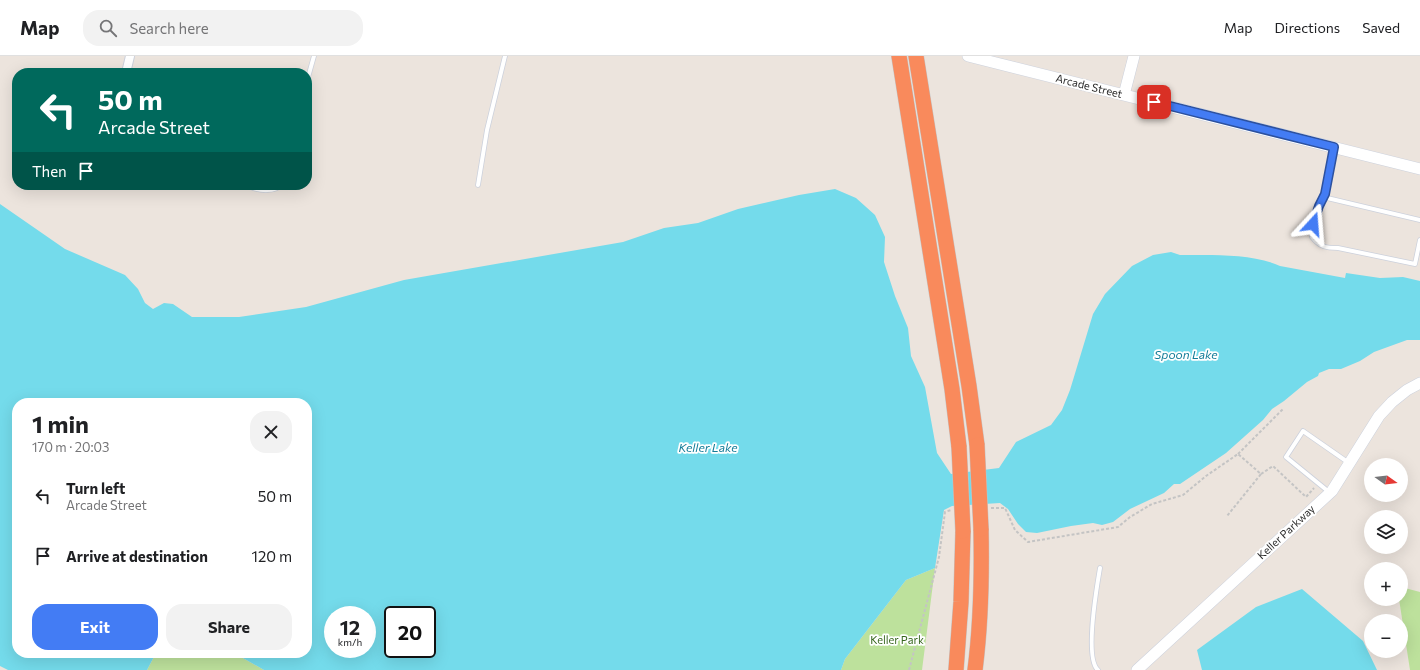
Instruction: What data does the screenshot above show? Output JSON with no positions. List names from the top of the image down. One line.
{"streets":{"street":["Arcade Street","Keller Parkway"]},"water":["Spoon Lake","Keller Lake"],"parks":["Keller Park"],"north":"right","page":{"header":"Map","search":"Search here","nav":["Map","Directions","Saved"],"turn":["50 m","Arcade Street"],"then":"Then","heading":["1 min","170 m · 20:03"],"map_buttons":["+","−"],"list":[{"name":"Turn left","note":"Arcade Street","value":"50 m"},{"name":"Arrive at destination","value":"120 m"}],"buttons":["Exit","Share"],"speed":"12 km/h","limit":"20"}}
